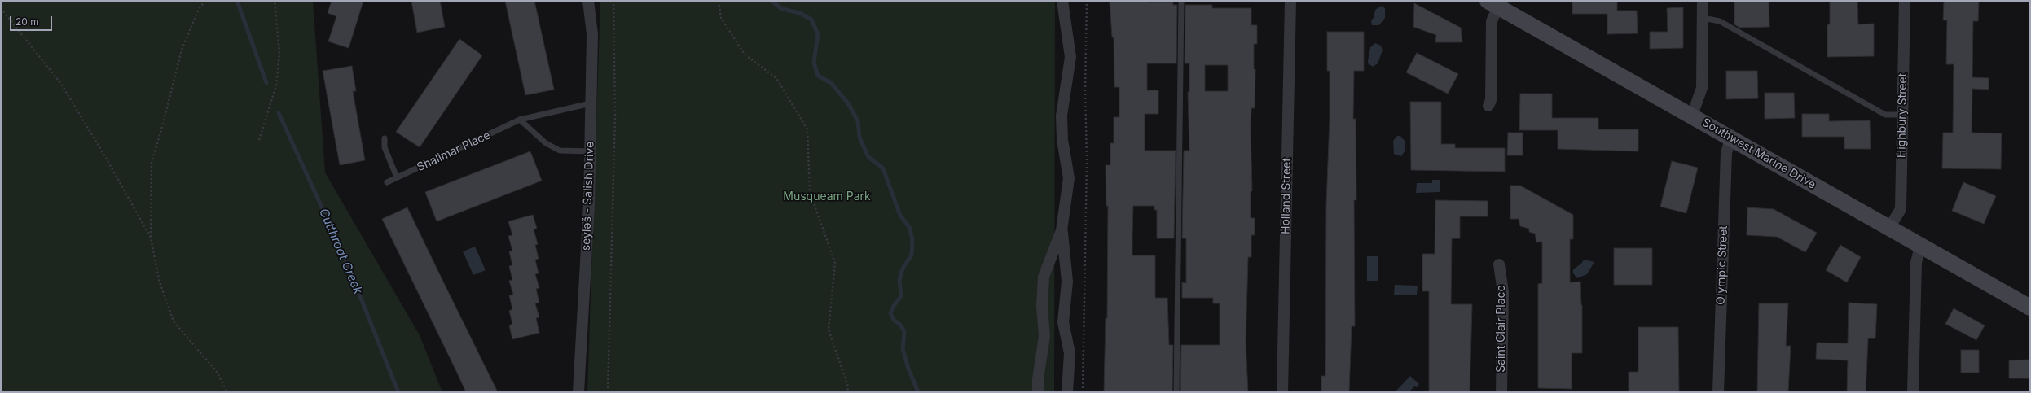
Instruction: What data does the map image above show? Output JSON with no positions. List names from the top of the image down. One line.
{"streets":{"main road":["Southwest Marine Drive"],"street":["Highbury Street","seyləš - Salish Drive","Holland Street","Olympic Street","Saint Clair Place"],"lane":["Shalimar Place"]},"crossings":[["Highbury Street","Southwest Marine Drive"],["Shalimar Place","seyləš - Salish Drive"],["Southwest Marine Drive","Olympic Street"]],"water":["Cutthroat Creek"],"parks":["Musqueam Park"],"scale_bar":"20 m"}
